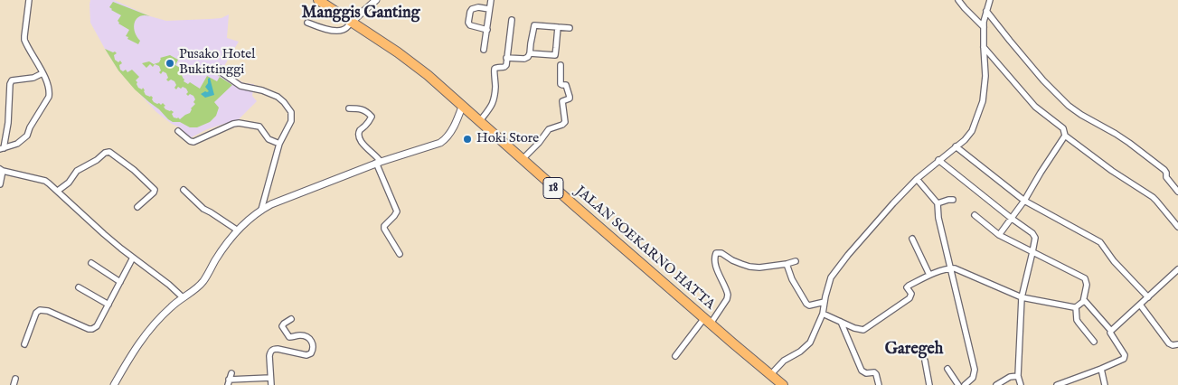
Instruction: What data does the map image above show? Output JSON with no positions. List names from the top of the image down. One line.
{"streets":{"highway":["18","JALAN SOEKARNO HATTA"]},"districts":["Manggis Ganting","Garegeh"],"places":["Pusako Hotel Bukittinggi","Hoki Store"]}
